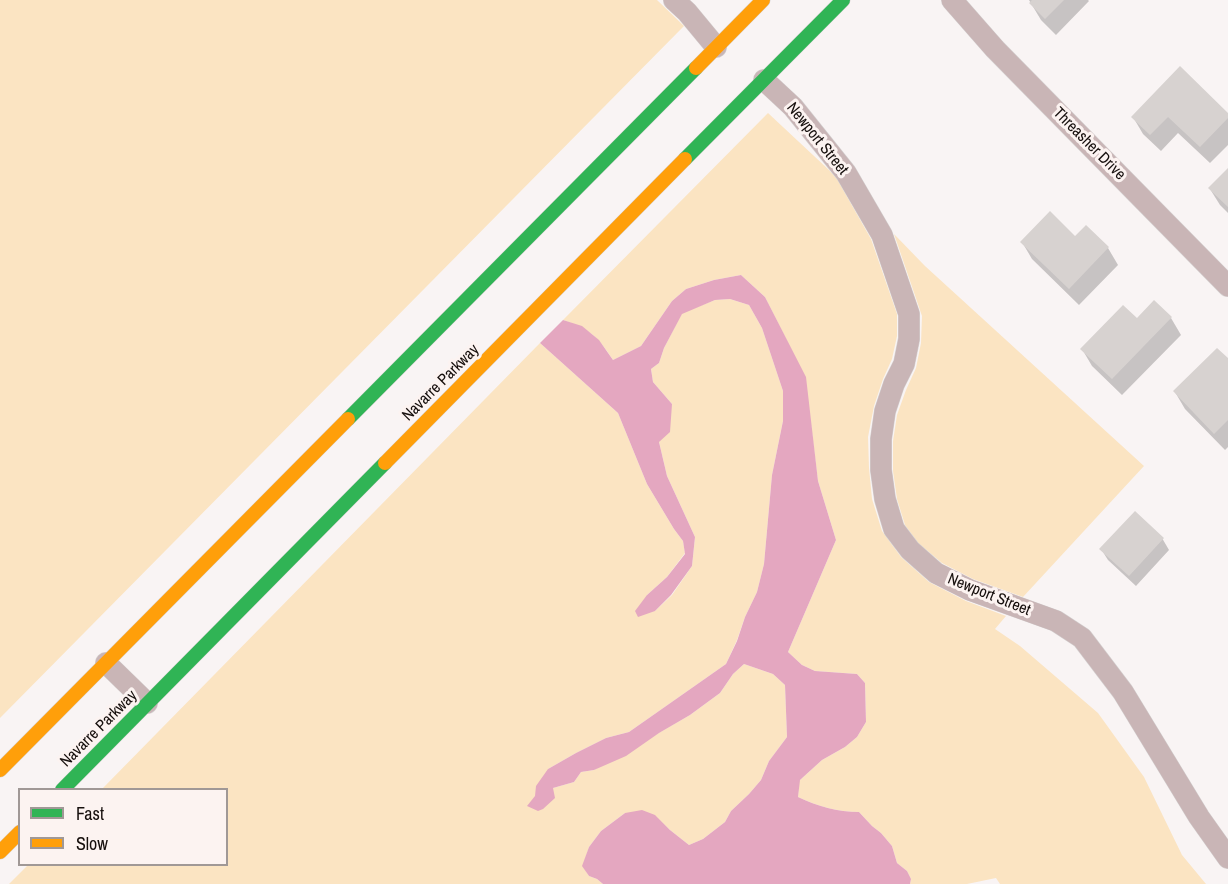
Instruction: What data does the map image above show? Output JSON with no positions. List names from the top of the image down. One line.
{"streets":{"highway":["Navarre Parkway"],"street":["Newport Street","Threasher Drive"]},"crossings":[["Newport Street","Navarre Parkway"]],"legend":["Fast","Slow"]}
